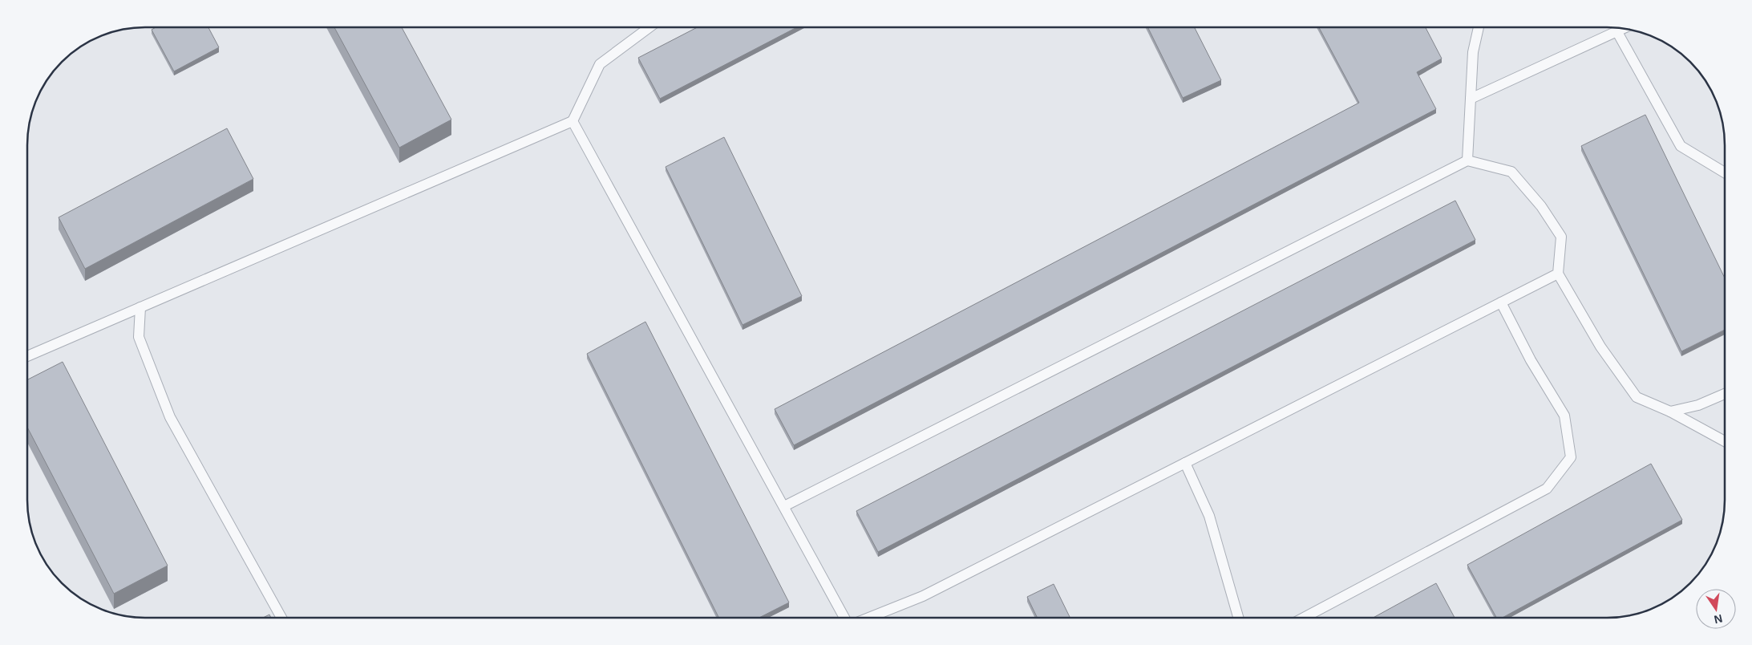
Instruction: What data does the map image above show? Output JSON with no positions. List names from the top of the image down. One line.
{"north":"bottom"}
